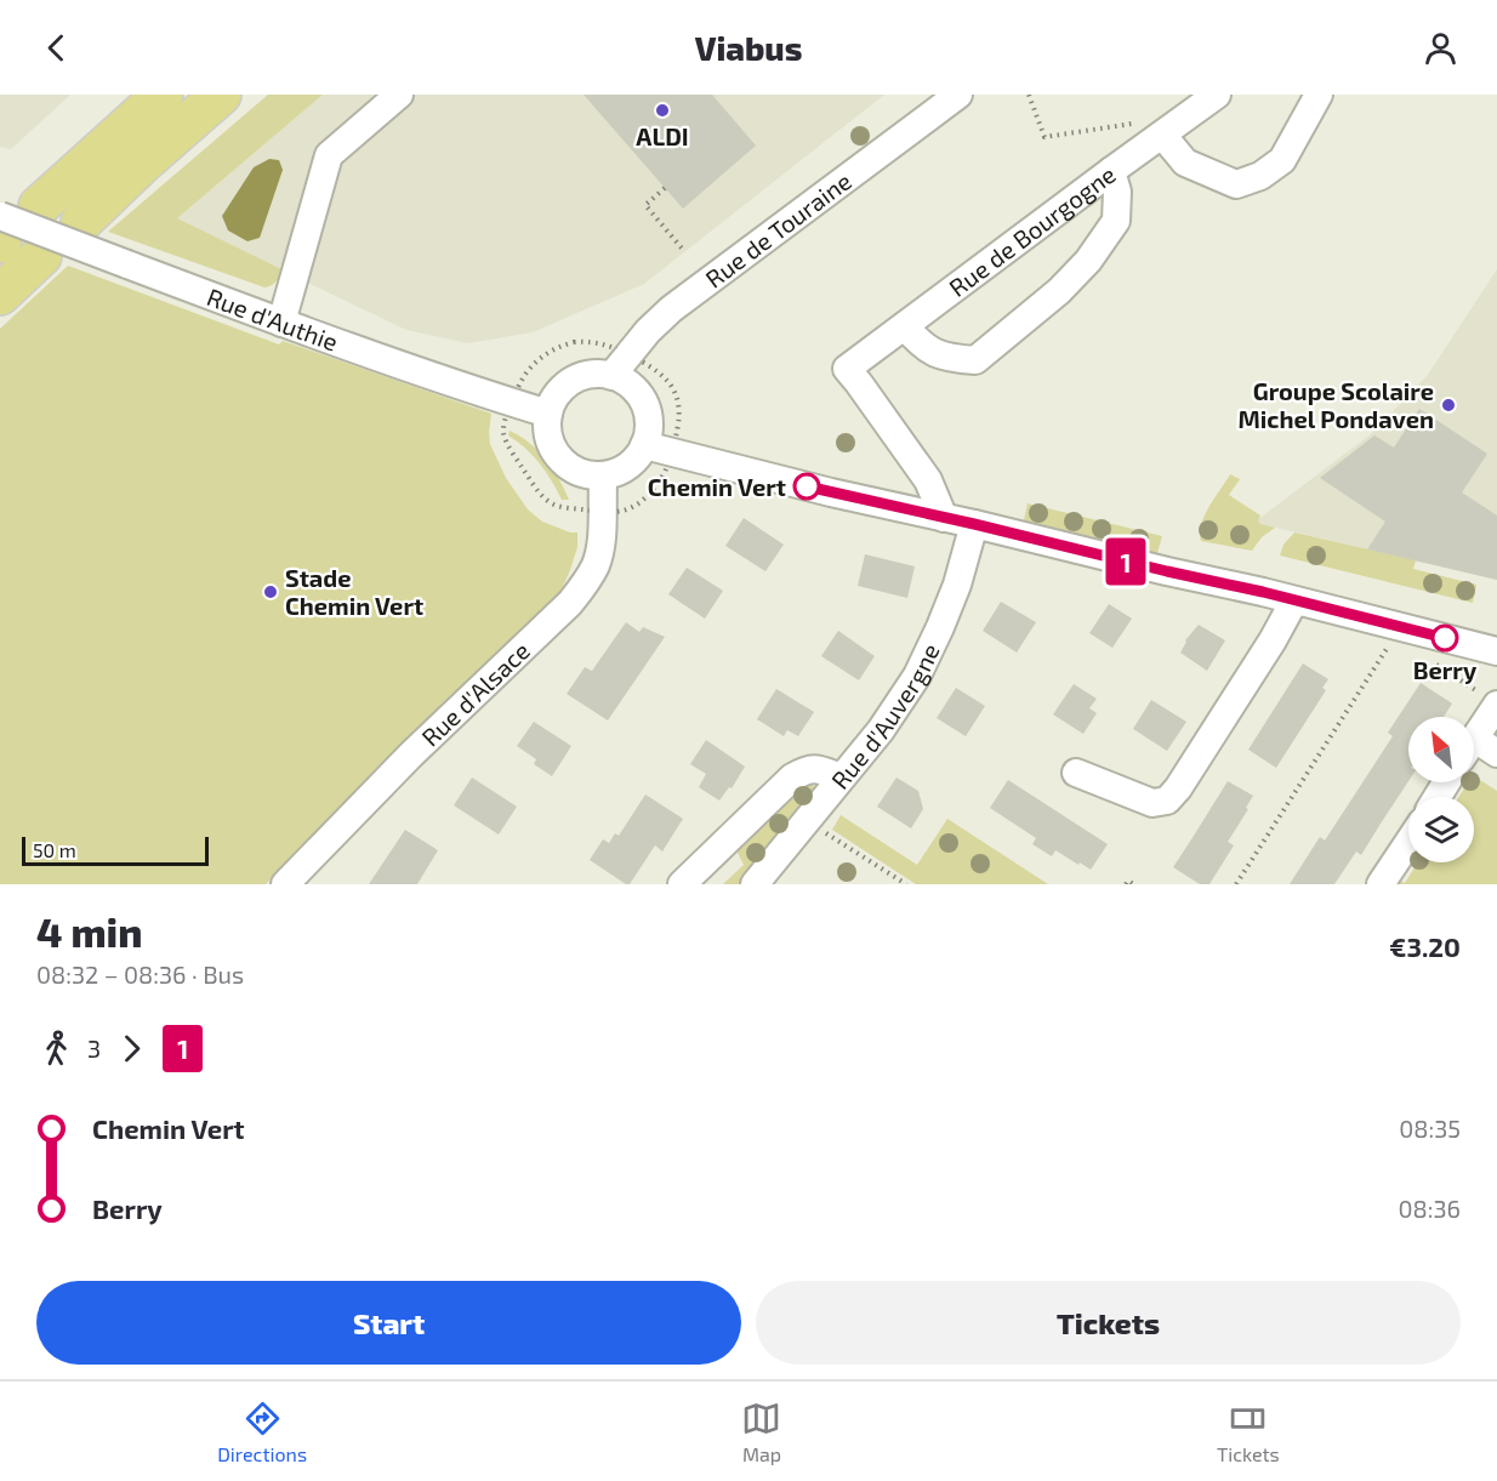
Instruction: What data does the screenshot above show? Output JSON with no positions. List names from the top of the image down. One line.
{"streets":{"street":["Rue de Touraine","Rue de Bourgogne","Rue d'Authie","Rue d'Alsace","Rue d'Auvergne"]},"crossings":[["Rue de Touraine","Rue d'Authie"],["Rue de Touraine","Rue d'Alsace"],["Rue d'Authie","Rue d'Alsace"]],"places":["ALDI","Groupe Scolaire Michel Pondaven","Chemin Vert","Stade Chemin Vert","Berry"],"lines":["bus line 1"],"scale_bar":"50 m","north":"top left","page":{"header":"Viabus","on_map":"1","scale":"50 m","heading":["4 min","08:32 – 08:36 · Bus","€3.20"],"legs":["3","1"],"list":[{"name":"Chemin Vert","value":"08:35"},{"name":"Berry","value":"08:36"}],"buttons":["Start","Tickets"],"tabs":["Directions","Map","Tickets"]}}
